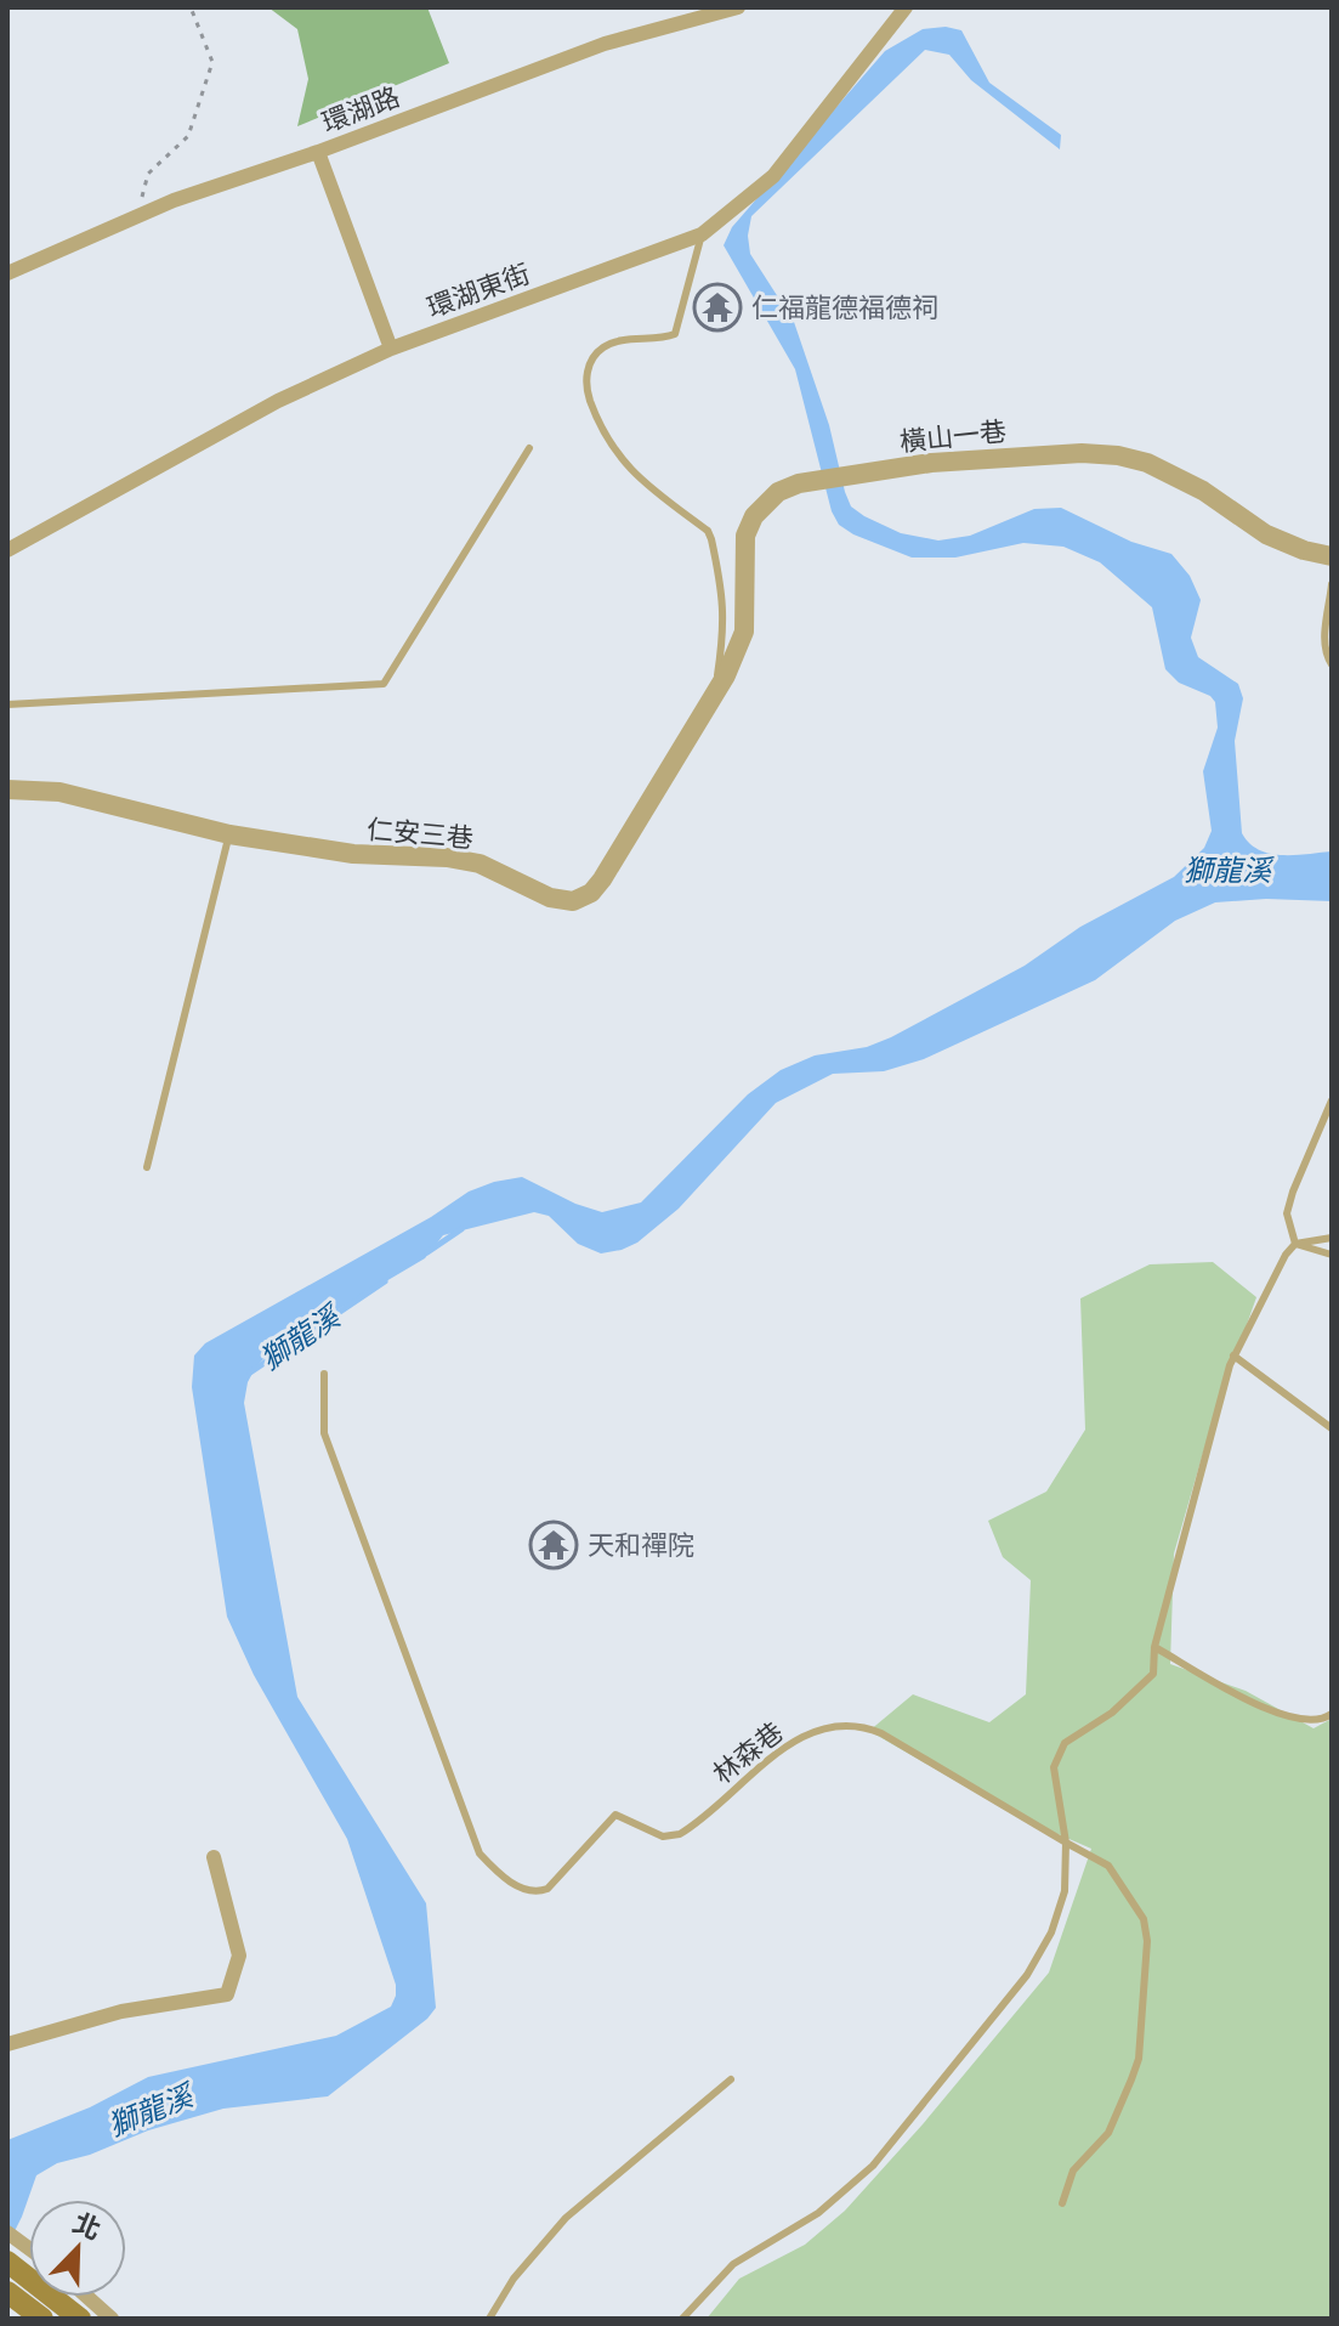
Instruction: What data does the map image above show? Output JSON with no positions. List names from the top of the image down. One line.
{"streets":{"street":["環湖路","環湖東街","橫山一巷","仁安三巷"],"lane":["林森巷"]},"crossings":[["橫山一巷","仁安三巷"]],"water":["獅龍溪"],"places":{"temple":["仁福龍德福德祠","天和禪院"]},"north":"top right"}
